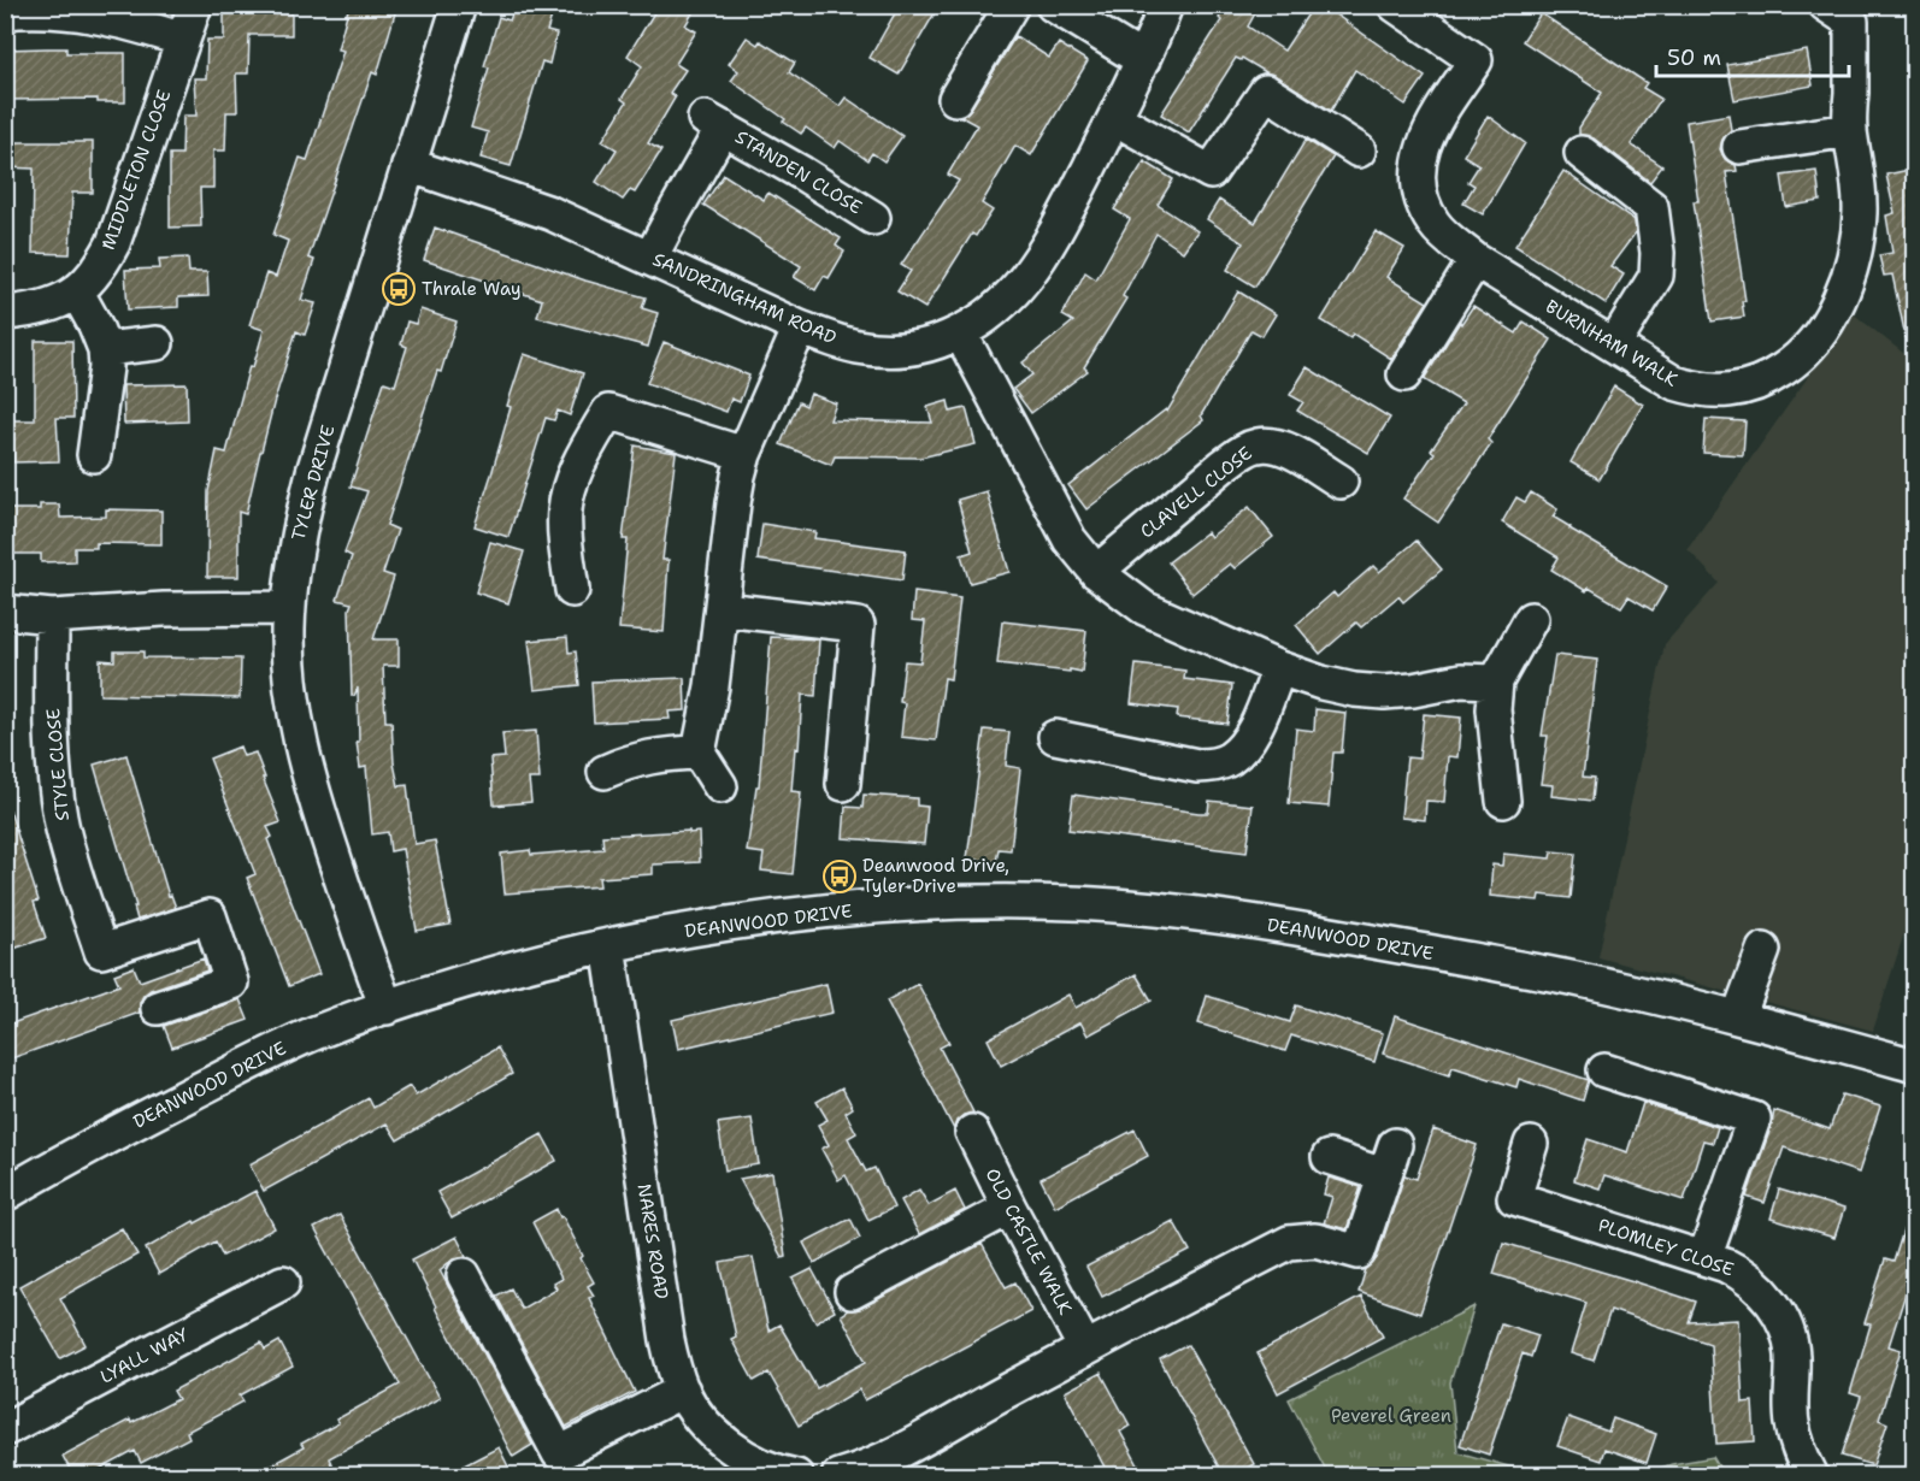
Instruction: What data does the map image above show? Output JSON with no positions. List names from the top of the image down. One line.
{"streets":{"street":["MIDDLETON CLOSE","STANDEN CLOSE","SANDRINGHAM ROAD","BURNHAM WALK","TYLER DRIVE","CLAVELL CLOSE","STYLE CLOSE","DEANWOOD DRIVE","NARES ROAD","OLD CASTLE WALK","PLOMLEY CLOSE","LYALL WAY"]},"crossings":[["STANDEN CLOSE","SANDRINGHAM ROAD"],["SANDRINGHAM ROAD","TYLER DRIVE"],["TYLER DRIVE","DEANWOOD DRIVE"],["DEANWOOD DRIVE","NARES ROAD"]],"parks":["Peverel Green"],"places":{"bus stop":["Thrale Way","Deanwood Drive, Tyler Drive"]},"scale_bar":"50 m"}
